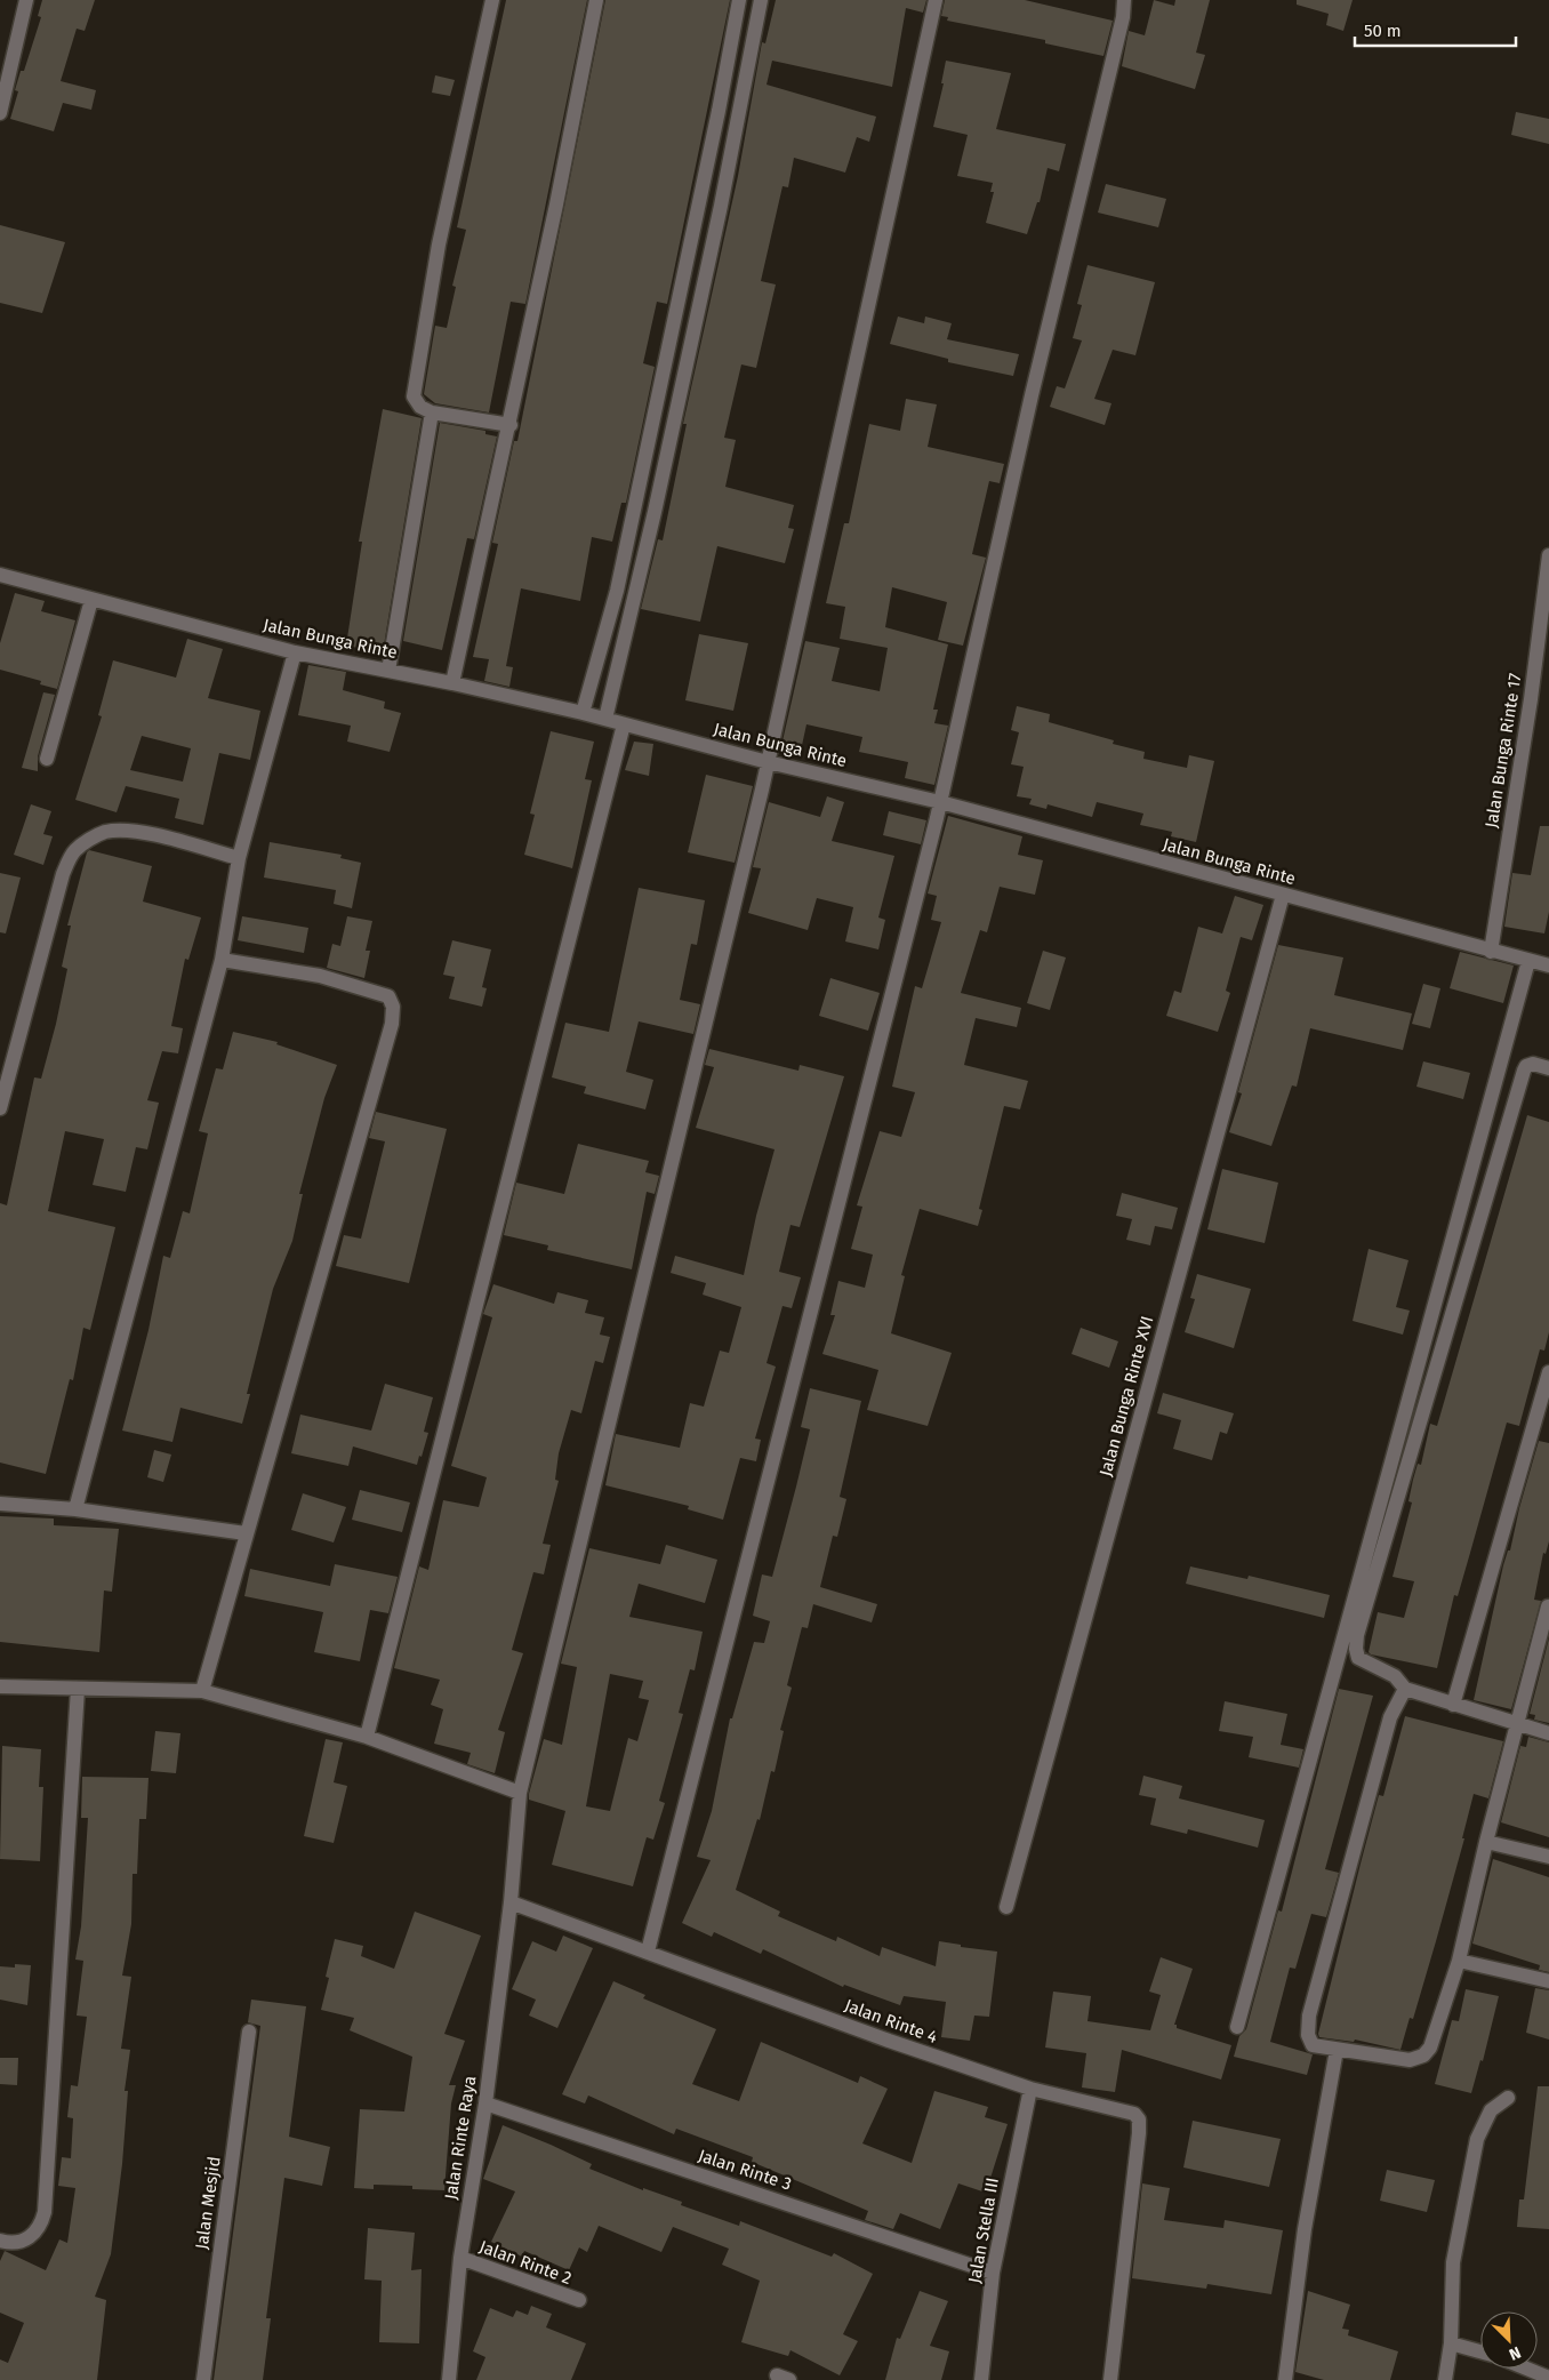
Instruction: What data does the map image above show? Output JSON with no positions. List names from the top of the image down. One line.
{"streets":{"street":["Jalan Bunga Rinte","Jalan Bunga Rinte 17","Jalan Bunga Rinte XVI","Jalan Rinte 4","Jalan Rinte Raya","Jalan Rinte 3","Jalan Mesjid","Jalan Stella III","Jalan Rinte 2"]},"crossings":[["Jalan Bunga Rinte","Jalan Bunga Rinte 17"],["Jalan Bunga Rinte","Jalan Bunga Rinte XVI"],["Jalan Bunga Rinte","Jalan Rinte Raya"],["Jalan Rinte 4","Jalan Rinte Raya"],["Jalan Rinte 4","Jalan Stella III"],["Jalan Rinte Raya","Jalan Rinte 3"],["Jalan Rinte Raya","Jalan Rinte 2"],["Jalan Rinte 3","Jalan Stella III"]],"scale_bar":"50 m","north":"bottom right"}
